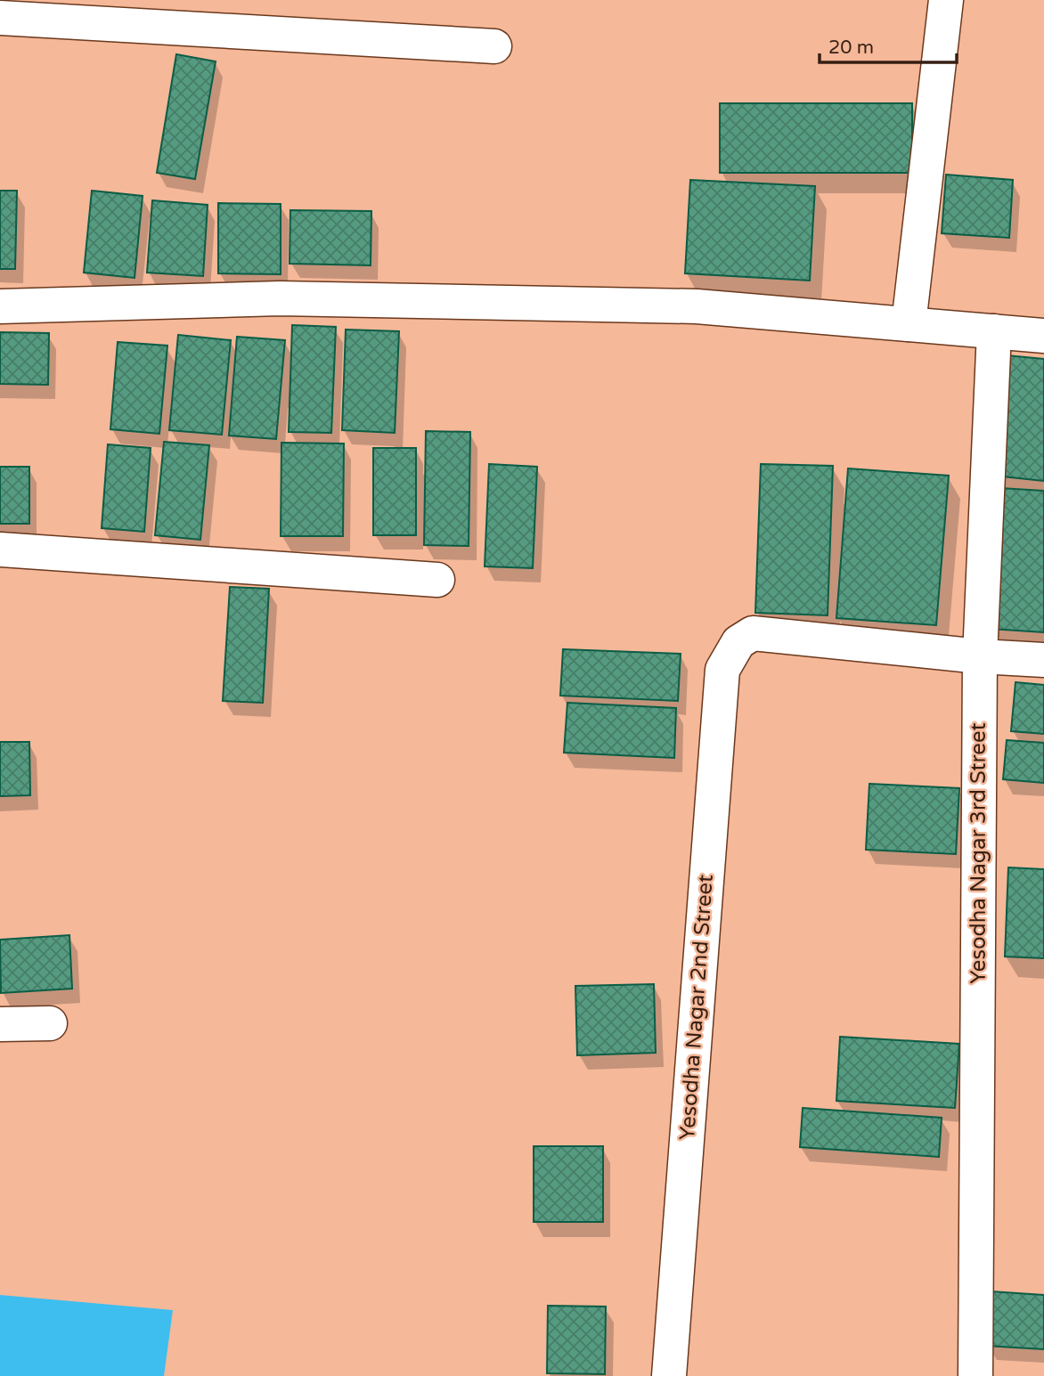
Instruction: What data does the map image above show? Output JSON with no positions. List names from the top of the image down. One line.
{"streets":{"street":["Yesodha Nagar 3rd Street","Yesodha Nagar 2nd Street"]},"crossings":[["Yesodha Nagar 3rd Street","Yesodha Nagar 2nd Street"]],"scale_bar":"20 m"}
